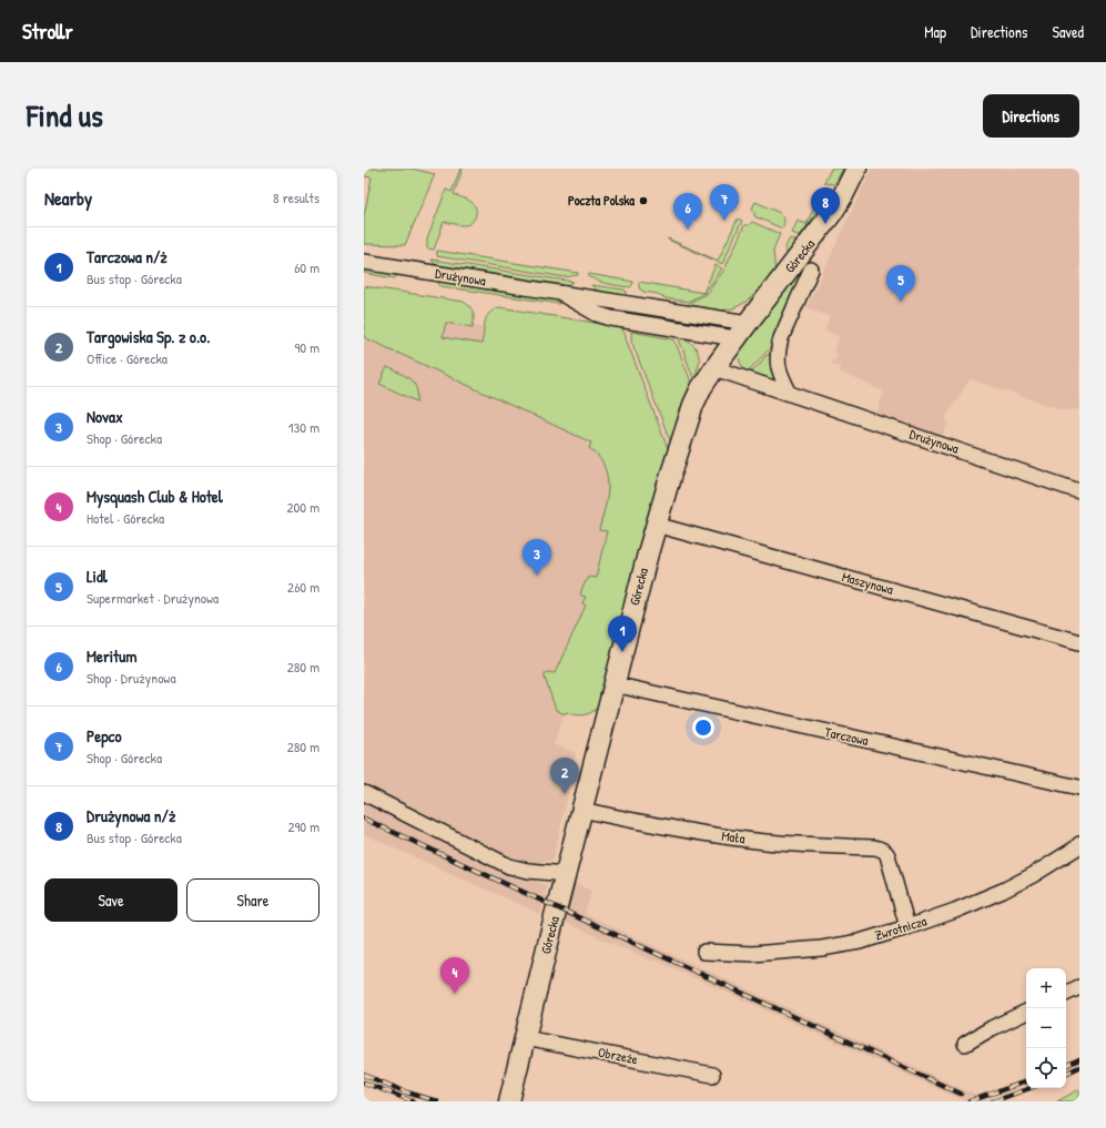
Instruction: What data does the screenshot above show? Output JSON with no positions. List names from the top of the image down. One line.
{"streets":{"street":["Górecka","Drużynowa","Maszynowa","Tarczowa","Mała","Zwrotnicza","Obrzeże"]},"crossings":[["Górecka","Drużynowa"],["Górecka","Maszynowa"],["Górecka","Tarczowa"],["Górecka","Mała"],["Górecka","Obrzeże"],["Mała","Zwrotnicza"]],"places":["Poczta Polska"],"page":{"header":"Strollr","nav":["Map","Directions","Saved"],"title":"Find us","buttons":["Directions",["Save","Share"]],"heading":["Nearby","8 results"],"pins":["7","8","6","5","3","1","2","4"],"list":[{"mark":"1","name":"Tarczowa n/ż","note":"Bus stop · Górecka","value":"60 m"},{"mark":"2","name":"Targowiska Sp. z o.o.","note":"Office · Górecka","value":"90 m"},{"mark":"3","name":"Novax","note":"Shop · Górecka","value":"130 m"},{"mark":"4","name":"Mysquash Club & Hotel","note":"Hotel · Górecka","value":"200 m"},{"mark":"5","name":"Lidl","note":"Supermarket · Drużynowa","value":"260 m"},{"mark":"6","name":"Meritum","note":"Shop · Drużynowa","value":"280 m"},{"mark":"7","name":"Pepco","note":"Shop · Górecka","value":"280 m"},{"mark":"8","name":"Drużynowa n/ż","note":"Bus stop · Górecka","value":"290 m"}],"map_buttons":["+","−"]}}
